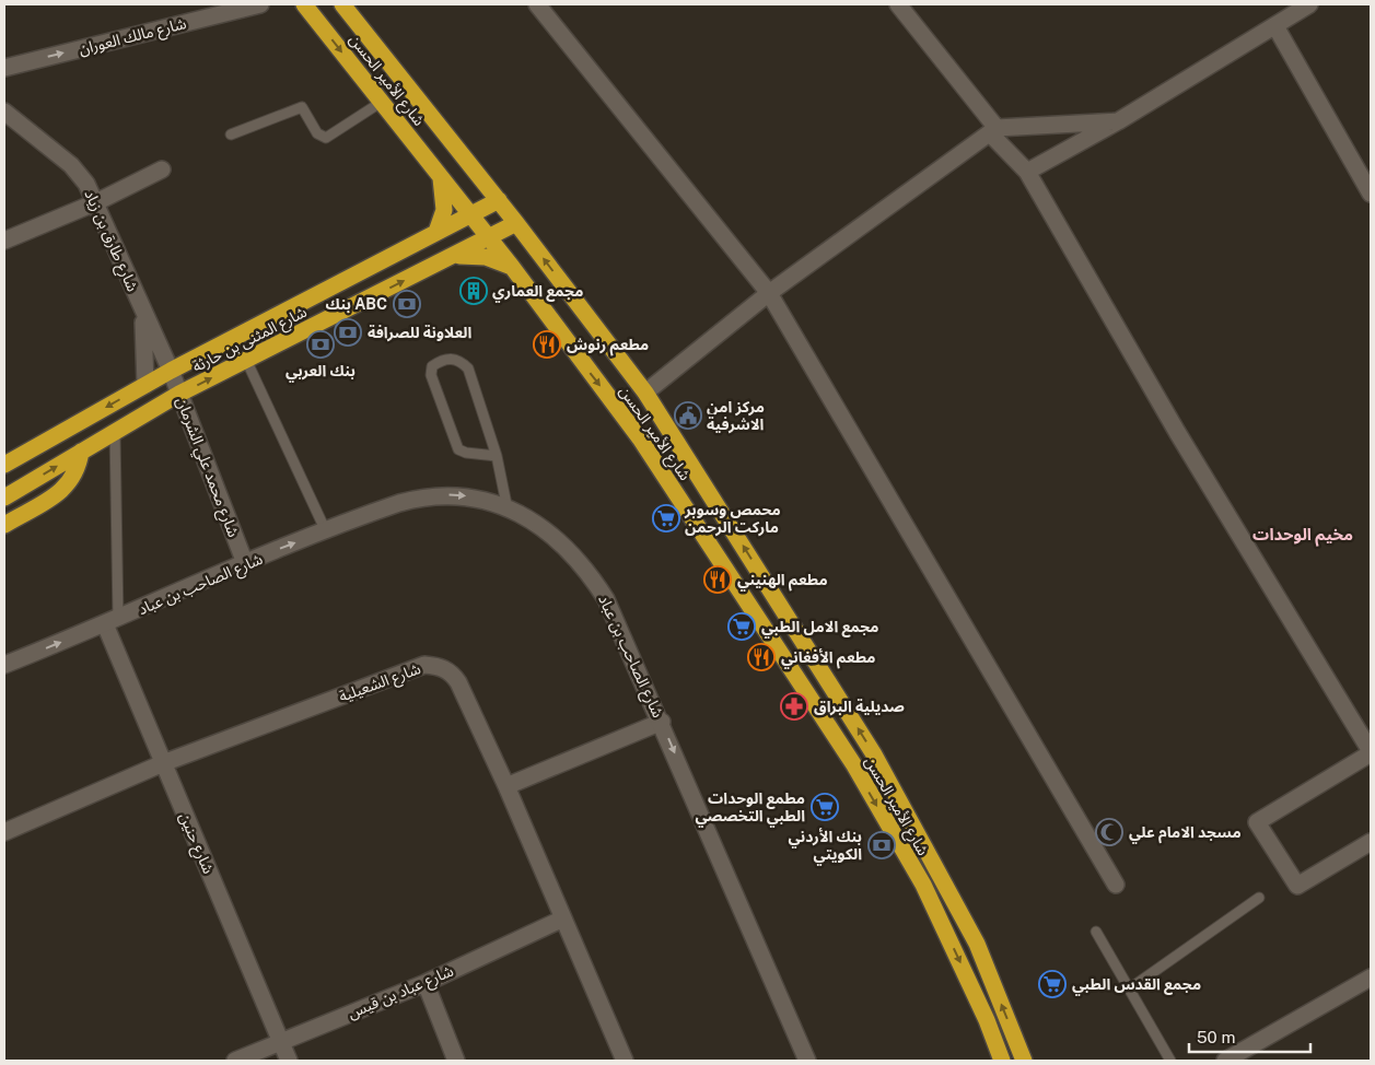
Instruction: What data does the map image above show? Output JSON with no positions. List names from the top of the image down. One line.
{"streets":{"highway":["شارع الأمير الحسن","شارع المثنى بن حارثة"],"street":["شارع مالك العوران","شارع طارق بن زياد","شارع محمد علي الشرمان","شارع الصاحب بن عباد","شارع الشعيلية","شارع حنين","شارع عباد بن قيس"]},"crossings":[["شارع الأمير الحسن","شارع المثنى بن حارثة"],["شارع طارق بن زياد","شارع المثنى بن حارثة"],["شارع طارق بن زياد","شارع محمد علي الشرمان"],["شارع المثنى بن حارثة","شارع محمد علي الشرمان"],["شارع محمد علي الشرمان","شارع الصاحب بن عباد"],["شارع الصاحب بن عباد","شارع حنين"],["شارع الشعيلية","شارع حنين"],["شارع الشعيلية","شارع عباد بن قيس"],["شارع حنين","شارع عباد بن قيس"]],"one_way":["شارع مالك العوران"],"districts":["مخيم الوحدات"],"places":{"building":["مجمع العماري"],"bank":["بنك ABC","العلاونة للصرافة","بنك العربي","بنك الأردني الكويتي"],"restaurant":["مطعم رنوش","مطعم الهنيني","مطعم الأفغاني"],"public building":["مركز امن الاشرفية"],"supermarket":["محمص وسوبر ماركت الرحمن","مجمع الامل الطبي","مطمع الوحدات الطبي التخصصي","مجمع القدس الطبي"],"pharmacy":["صديلية البراق"],"mosque":["مسجد الامام علي"]},"scale_bar":"50 m"}
